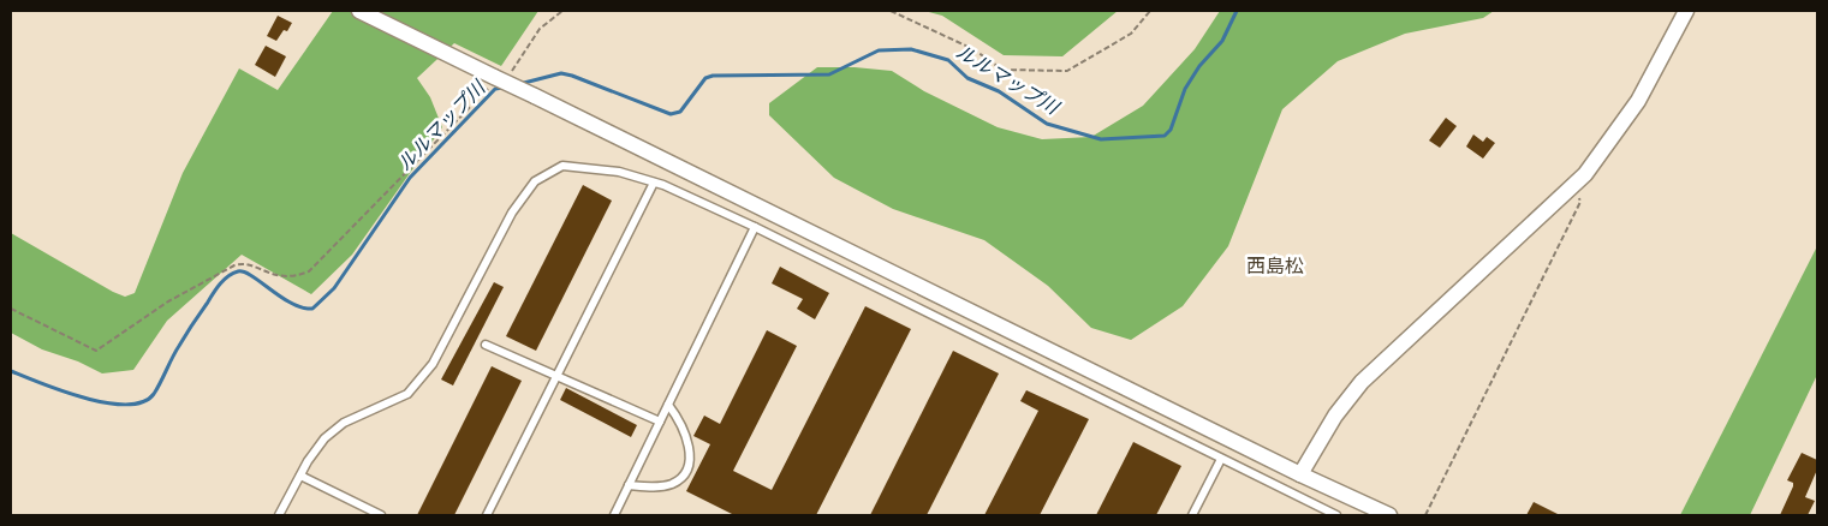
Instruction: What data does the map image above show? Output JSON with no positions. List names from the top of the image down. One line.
{"districts":["西島松"],"water":["ルルマップ川"]}
